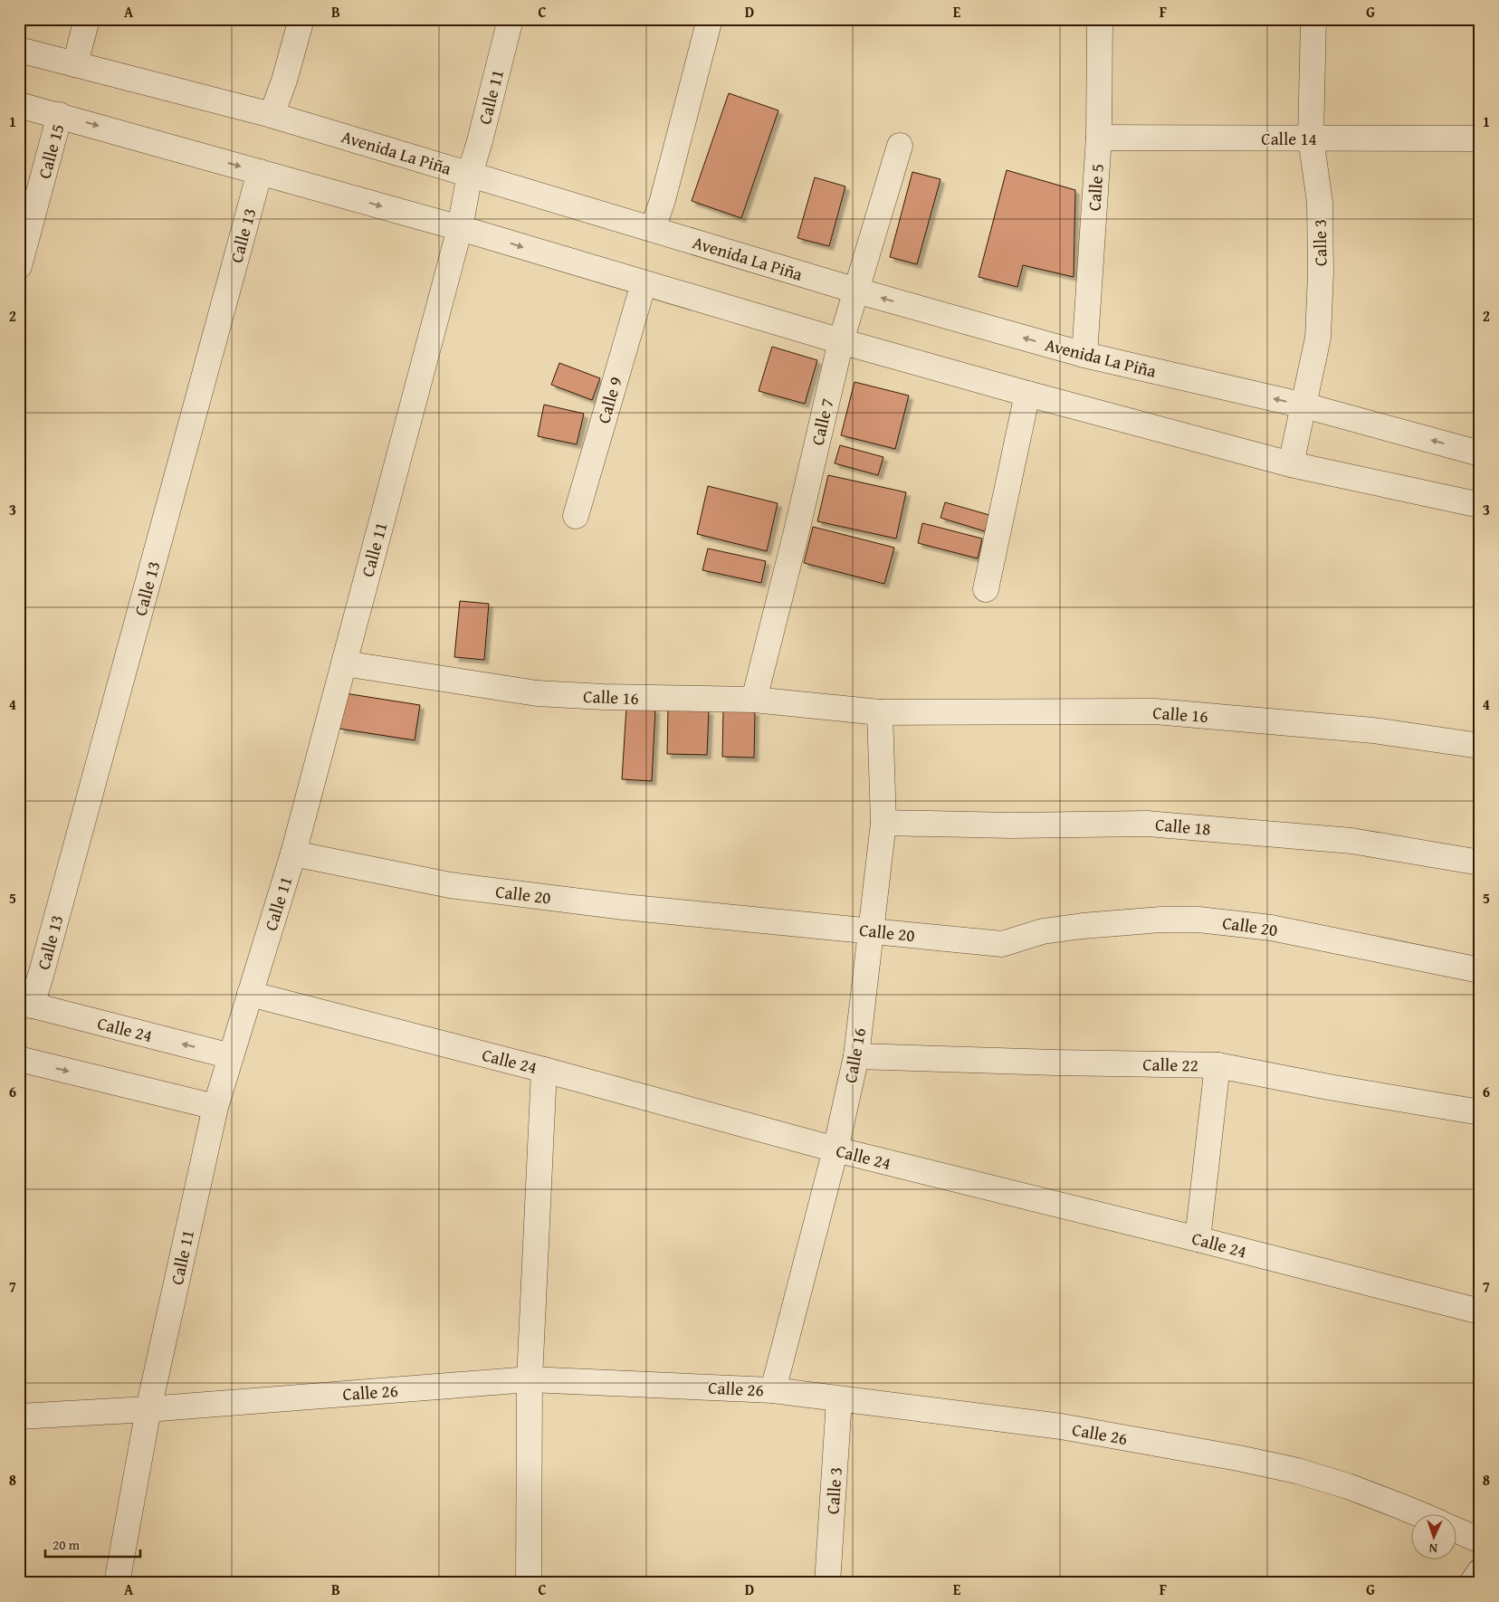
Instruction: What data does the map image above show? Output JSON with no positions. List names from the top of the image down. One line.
{"streets":{"street":["Calle 11","Calle 14","Calle 15","Avenida La Piña","Calle 5","Calle 13","Calle 3","Calle 9","Calle 7","Calle 16","Calle 18","Calle 20","Calle 24","Calle 22","Calle 26"]},"crossings":[["Calle 11","Avenida La Piña"],["Calle 11","Calle 16"],["Calle 11","Calle 20"],["Calle 11","Calle 24"],["Calle 11","Calle 26"],["Calle 14","Calle 5"],["Calle 14","Calle 3"],["Avenida La Piña","Calle 5"],["Avenida La Piña","Calle 3"],["Avenida La Piña","Calle 7"],["Calle 13","Calle 24"],["Calle 3","Calle 26"],["Calle 7","Calle 16"],["Calle 16","Calle 18"],["Calle 16","Calle 20"],["Calle 16","Calle 24"],["Calle 16","Calle 22"],["Calle 16","Calle 26"]],"scale_bar":"20 m","north":"bottom","grid":{"columns":["A","B","C","D","E","F","G"],"rows":["1","2","3","4","5","6","7","8"]}}
